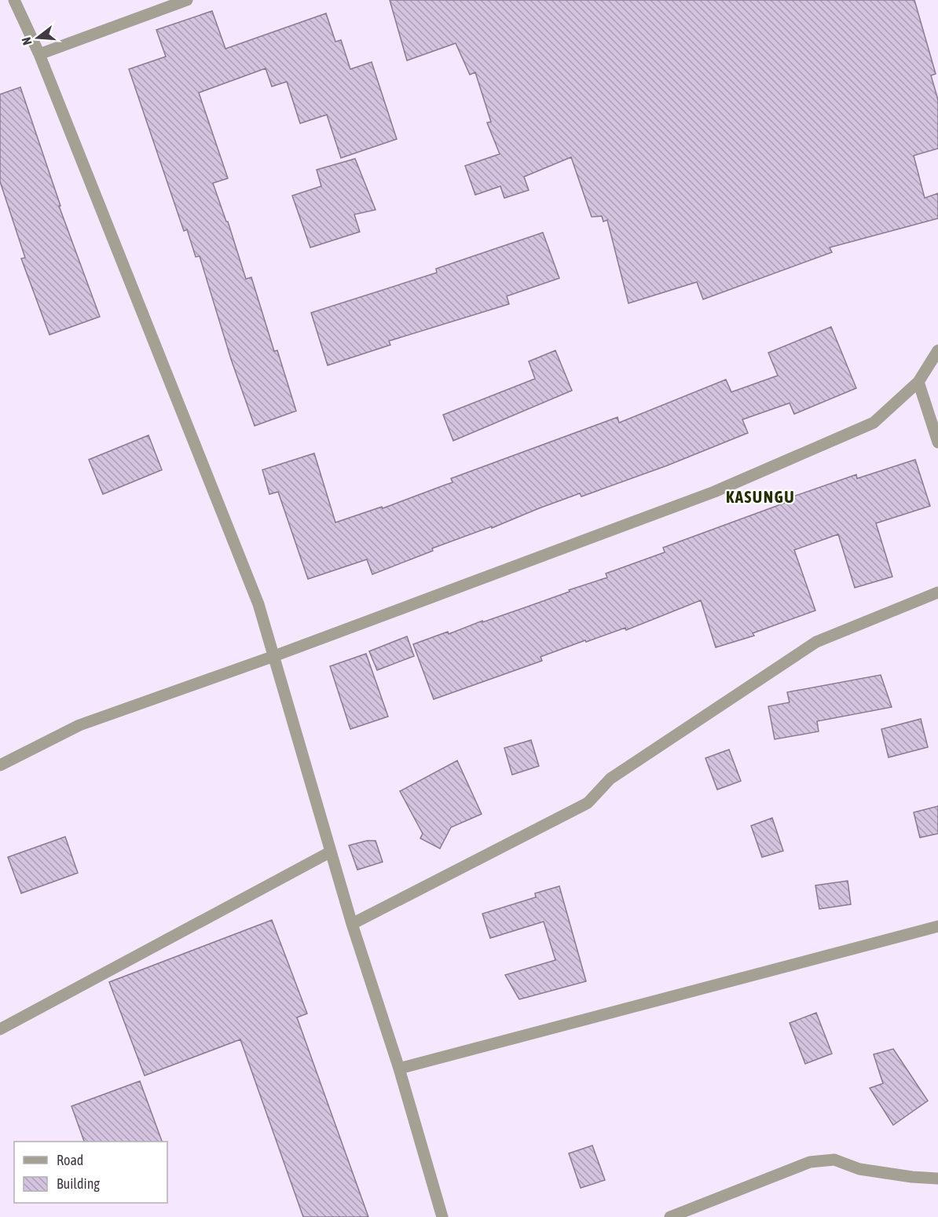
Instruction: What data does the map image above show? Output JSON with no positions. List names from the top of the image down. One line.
{"districts":["KASUNGU"],"legend":["Road","Building"],"north":"left"}
